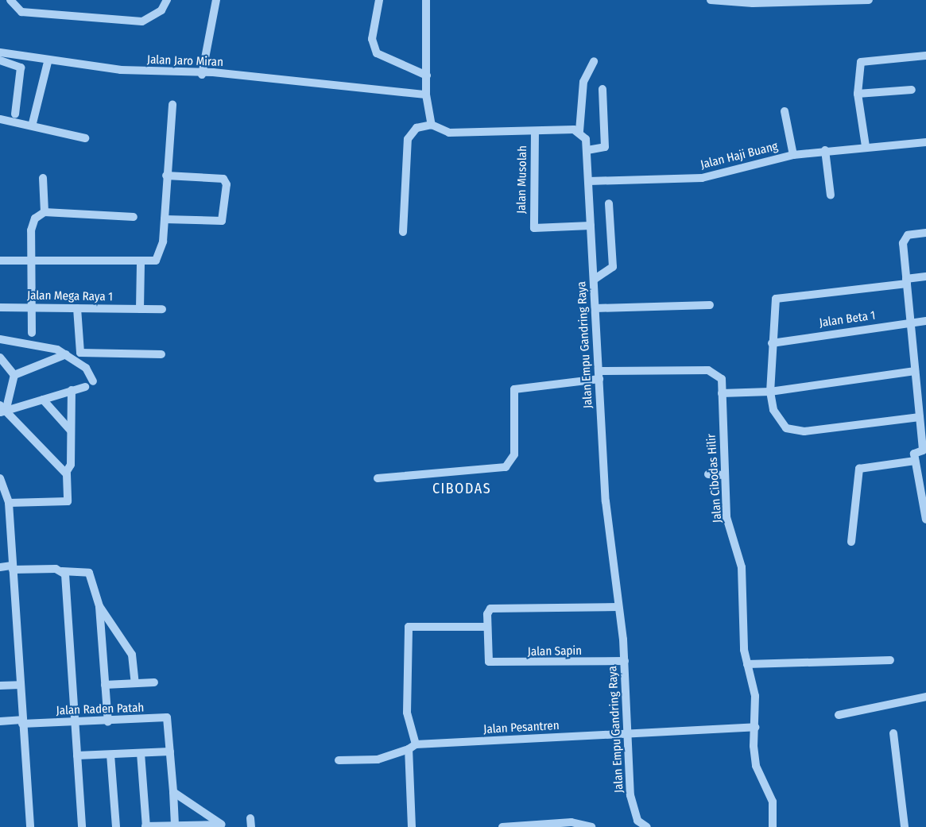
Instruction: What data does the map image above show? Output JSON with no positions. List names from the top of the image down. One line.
{"streets":{"street":["Jalan Jaro Miran","Jalan Haji Buang","Jalan Musolah","Jalan Mega Raya 1","Jalan Beta 1","Jalan Empu Gandring Raya","Jalan Cibodas Hilir","Jalan Sapin","Jalan Raden Patah","Jalan Pesantren"]},"crossings":[["Jalan Haji Buang","Jalan Empu Gandring Raya"],["Jalan Musolah","Jalan Empu Gandring Raya"],["Jalan Empu Gandring Raya","Jalan Cibodas Hilir"],["Jalan Empu Gandring Raya","Jalan Sapin"],["Jalan Empu Gandring Raya","Jalan Pesantren"]],"districts":["CIBODAS"]}
